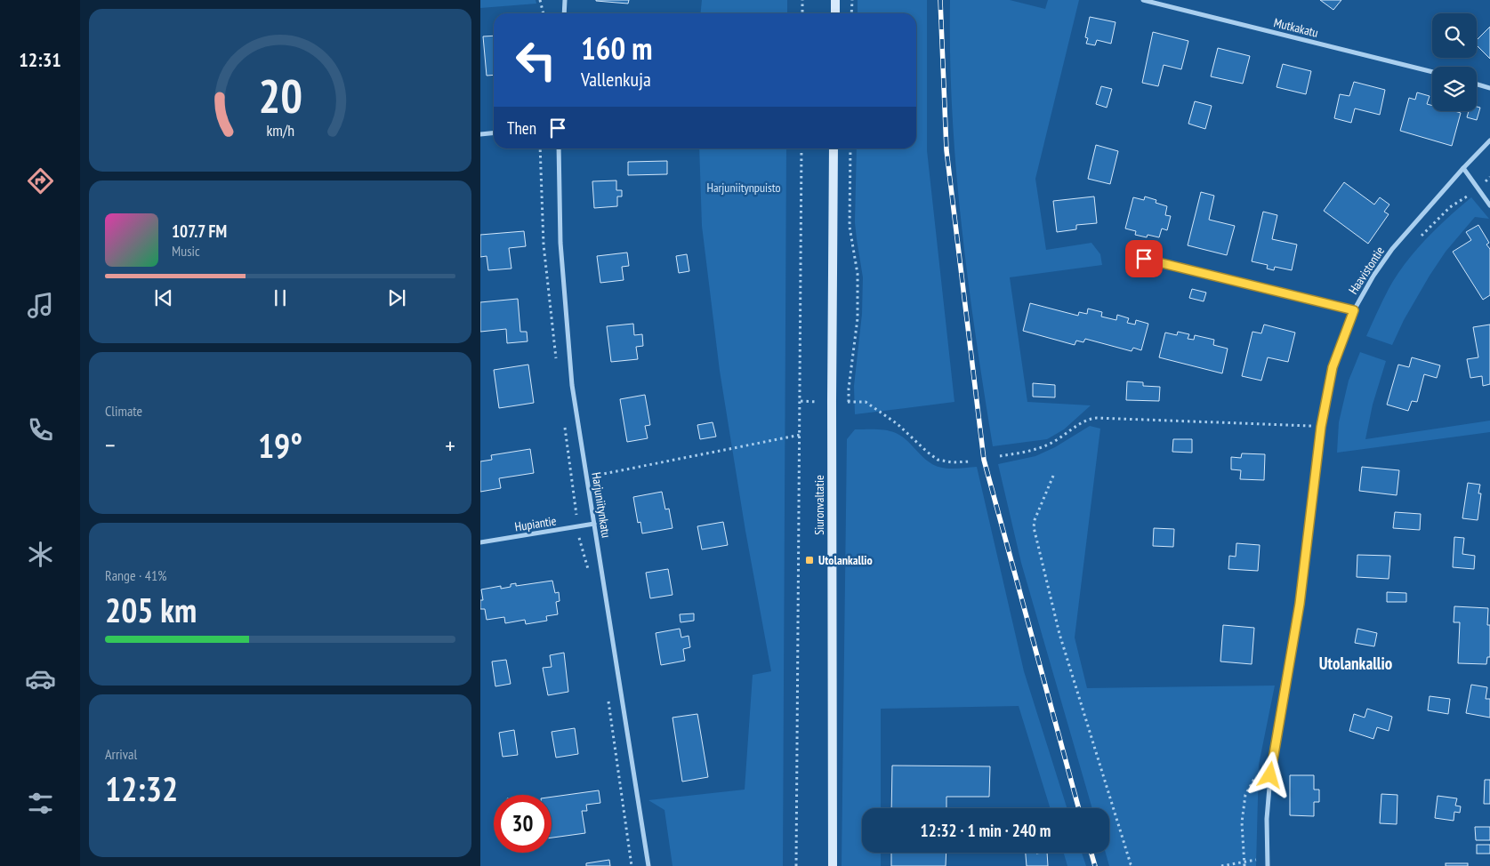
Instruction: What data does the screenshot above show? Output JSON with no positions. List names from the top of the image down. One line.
{"streets":{"main road":["Siuronvaltatie"],"street":["Mutkakatu","Haavistontie","Harjuniitynkatu","Hupiantie"]},"crossings":[["Harjuniitynkatu","Hupiantie"]],"districts":["Utolankallio"],"parks":["Harjuniitynpuisto"],"places":{"transit":["Utolankallio"]},"page":{"tabs":"12:31","turn":["160 m","Vallenkuja"],"then":"Then","song":["107.7 FM","Music"],"tile":["Climate",["Range · 41%","205 km"],["Arrival","12:32"]],"heat":["−","19°","+"],"limit":"30","trip":"12:32 · 1 min · 240 m","gauge":["20","km/h"]}}
